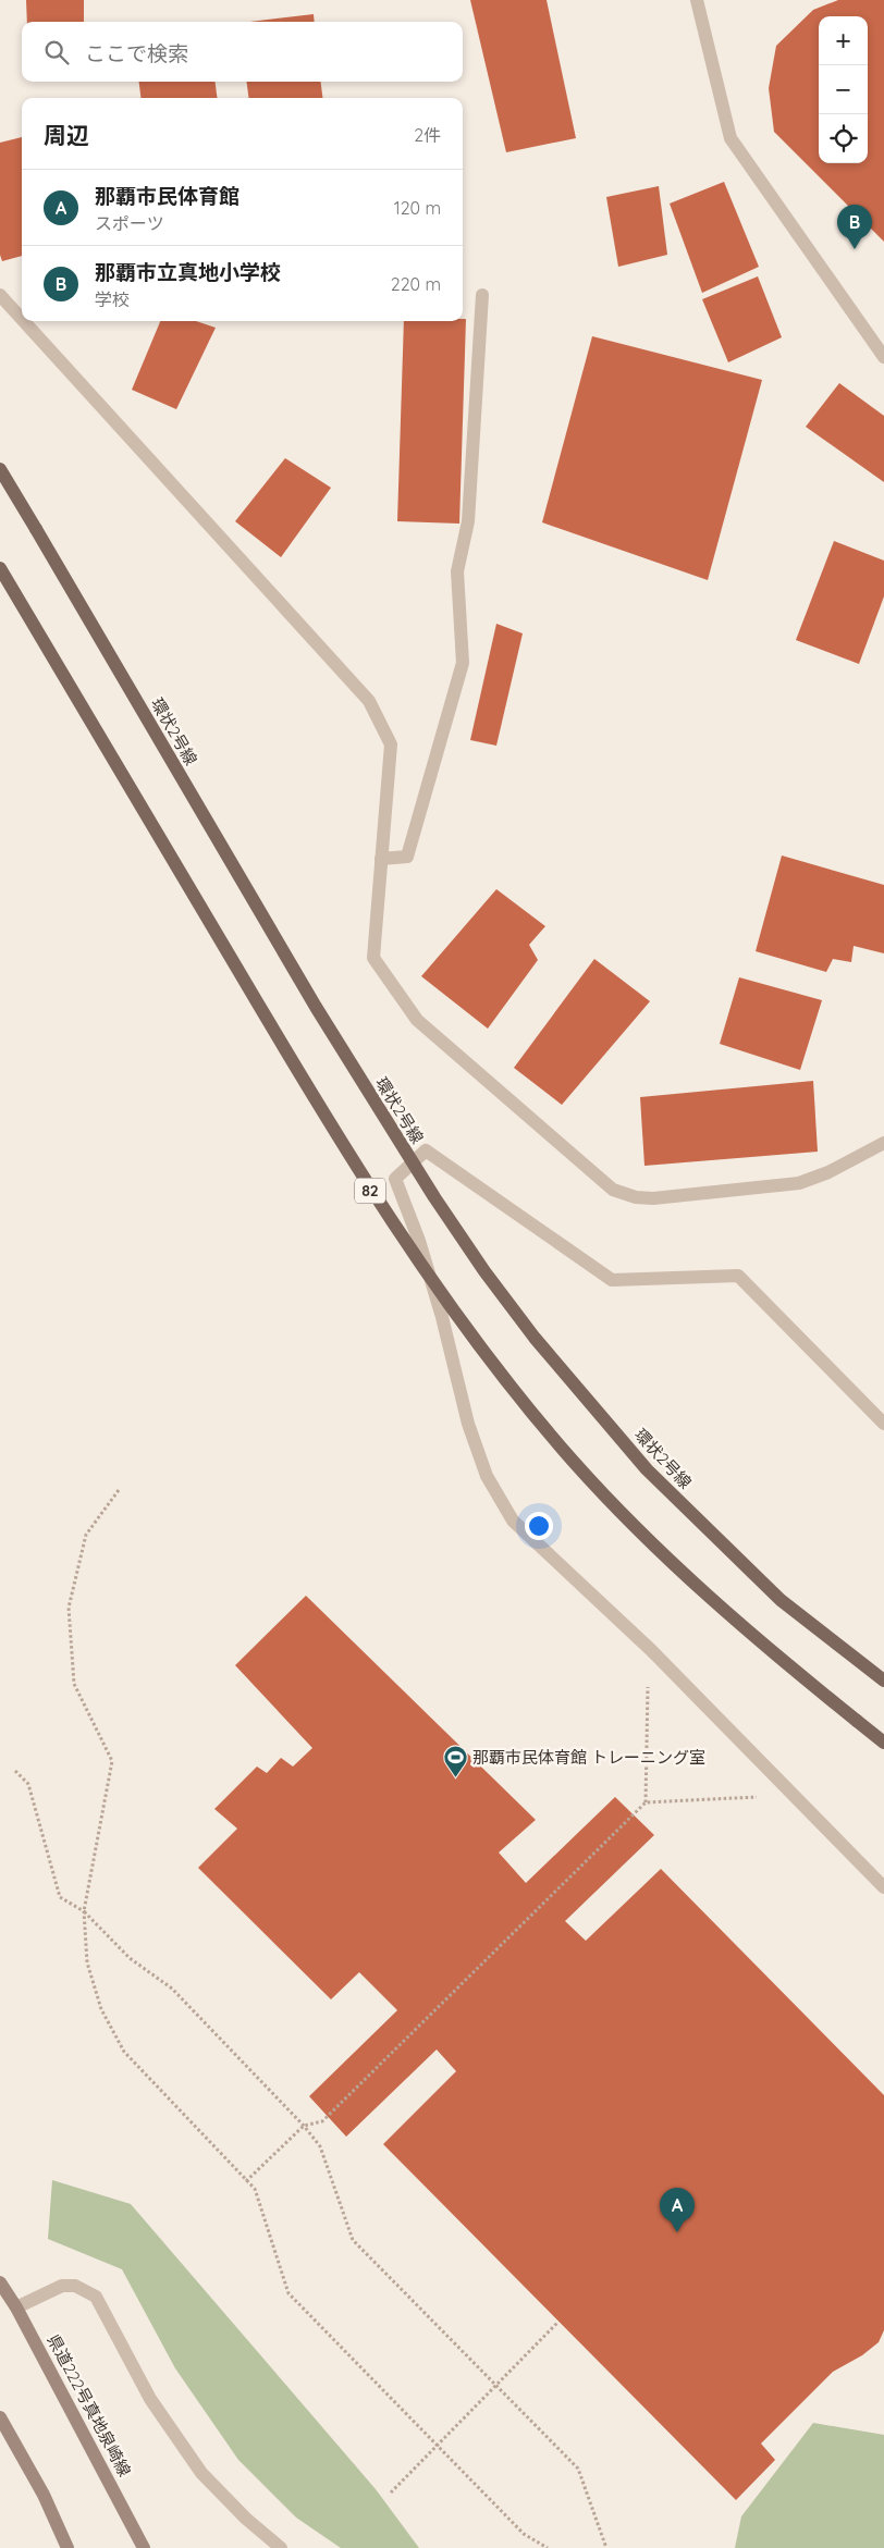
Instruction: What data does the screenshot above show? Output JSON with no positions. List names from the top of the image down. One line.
{"streets":{"main road":["環状2号線","82","県道222号真地泉崎線"]},"places":{"sports":["那覇市民体育館 トレーニング室"]},"page":{"map_buttons":["+","−"],"search":"ここで検索","heading":["周辺","2件"],"list":[{"mark":"A","name":"那覇市民体育館","note":"スポーツ","value":"120 m"},{"mark":"B","name":"那覇市立真地小学校","note":"学校","value":"220 m"}],"pins":["B","A"]}}
